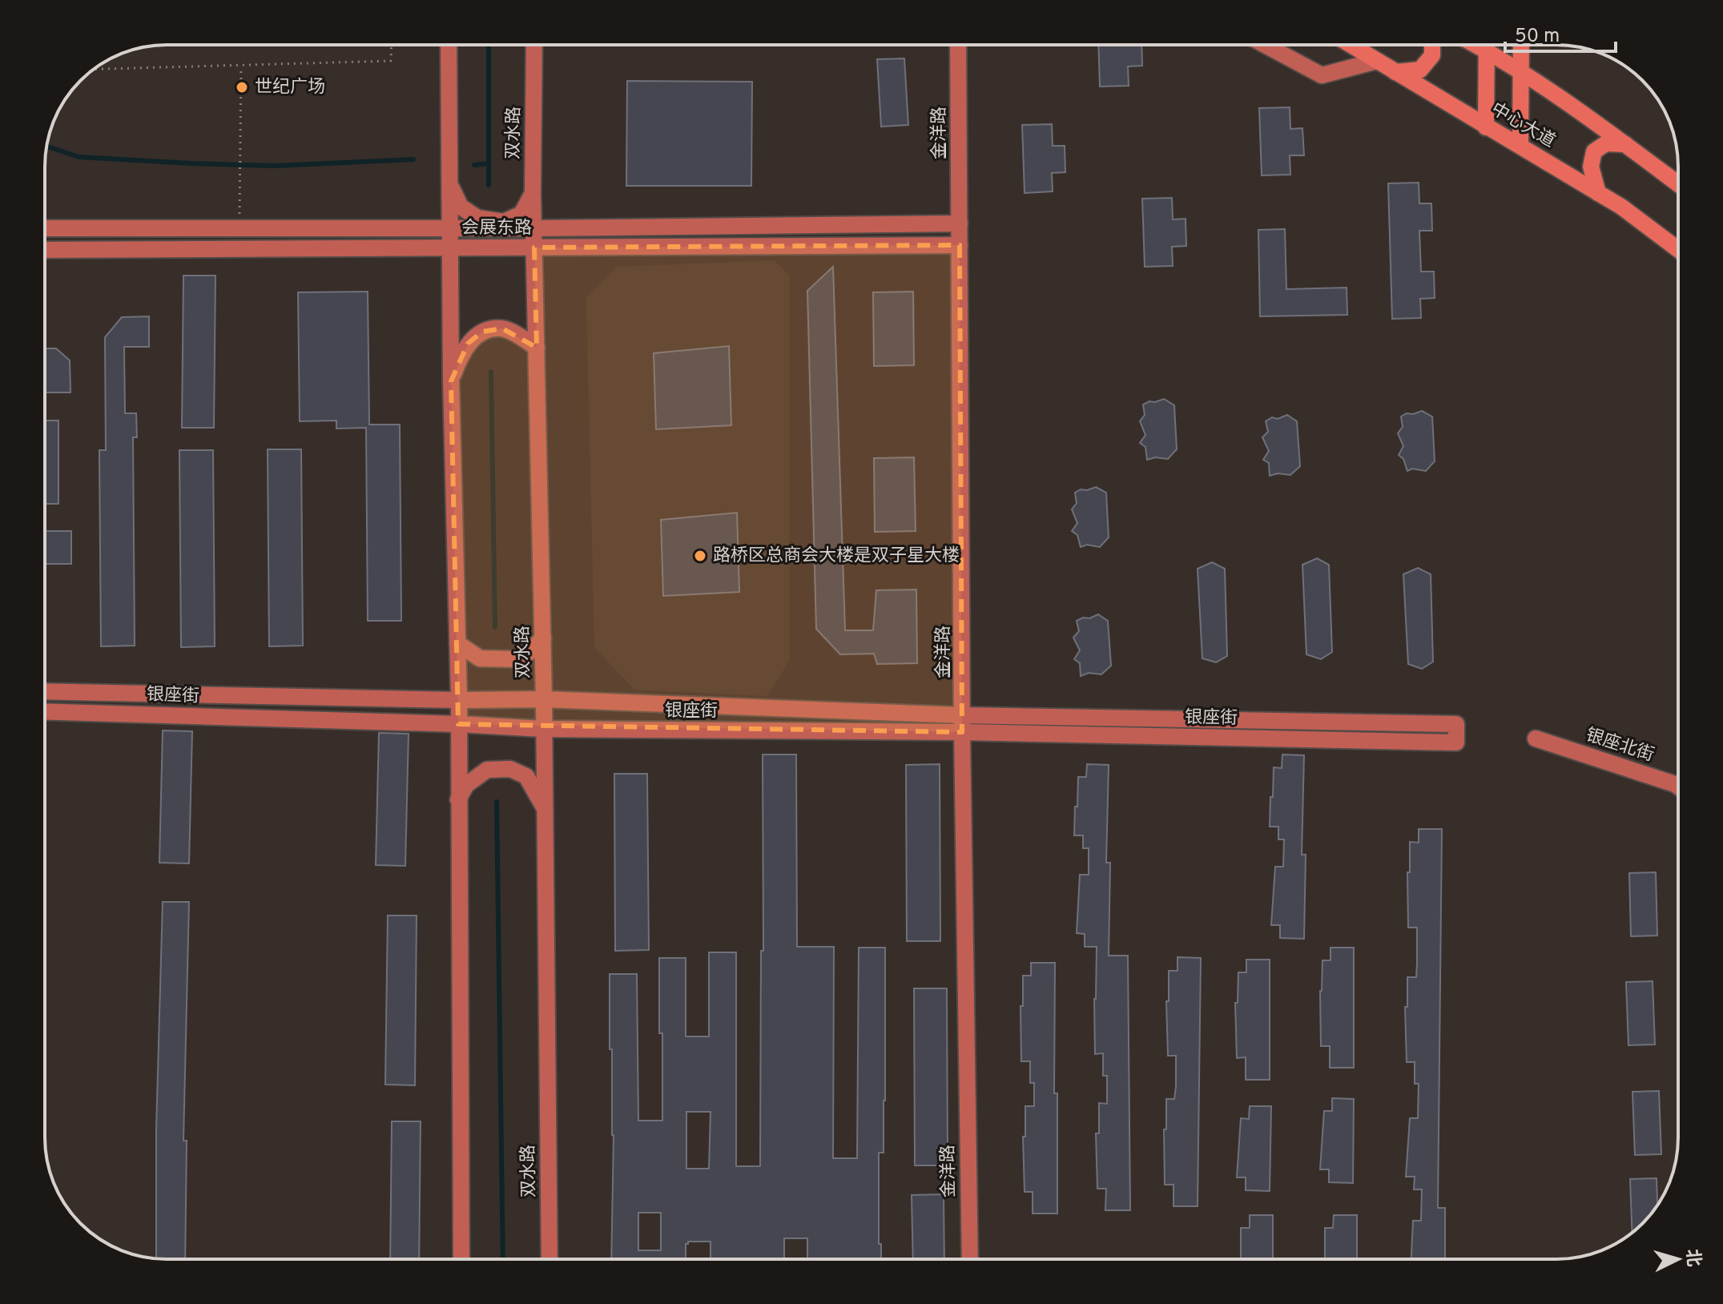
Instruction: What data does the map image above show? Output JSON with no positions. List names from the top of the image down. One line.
{"streets":{"main road":["中心大道","双水路","金洋路","会展东路","银座街","银座北街"]},"crossings":[["双水路","会展东路"],["双水路","银座街"],["金洋路","会展东路"],["金洋路","银座街"]],"places":["世纪广场","路桥区总商会大楼是双子星大楼"],"scale_bar":"50 m","north":"right"}
